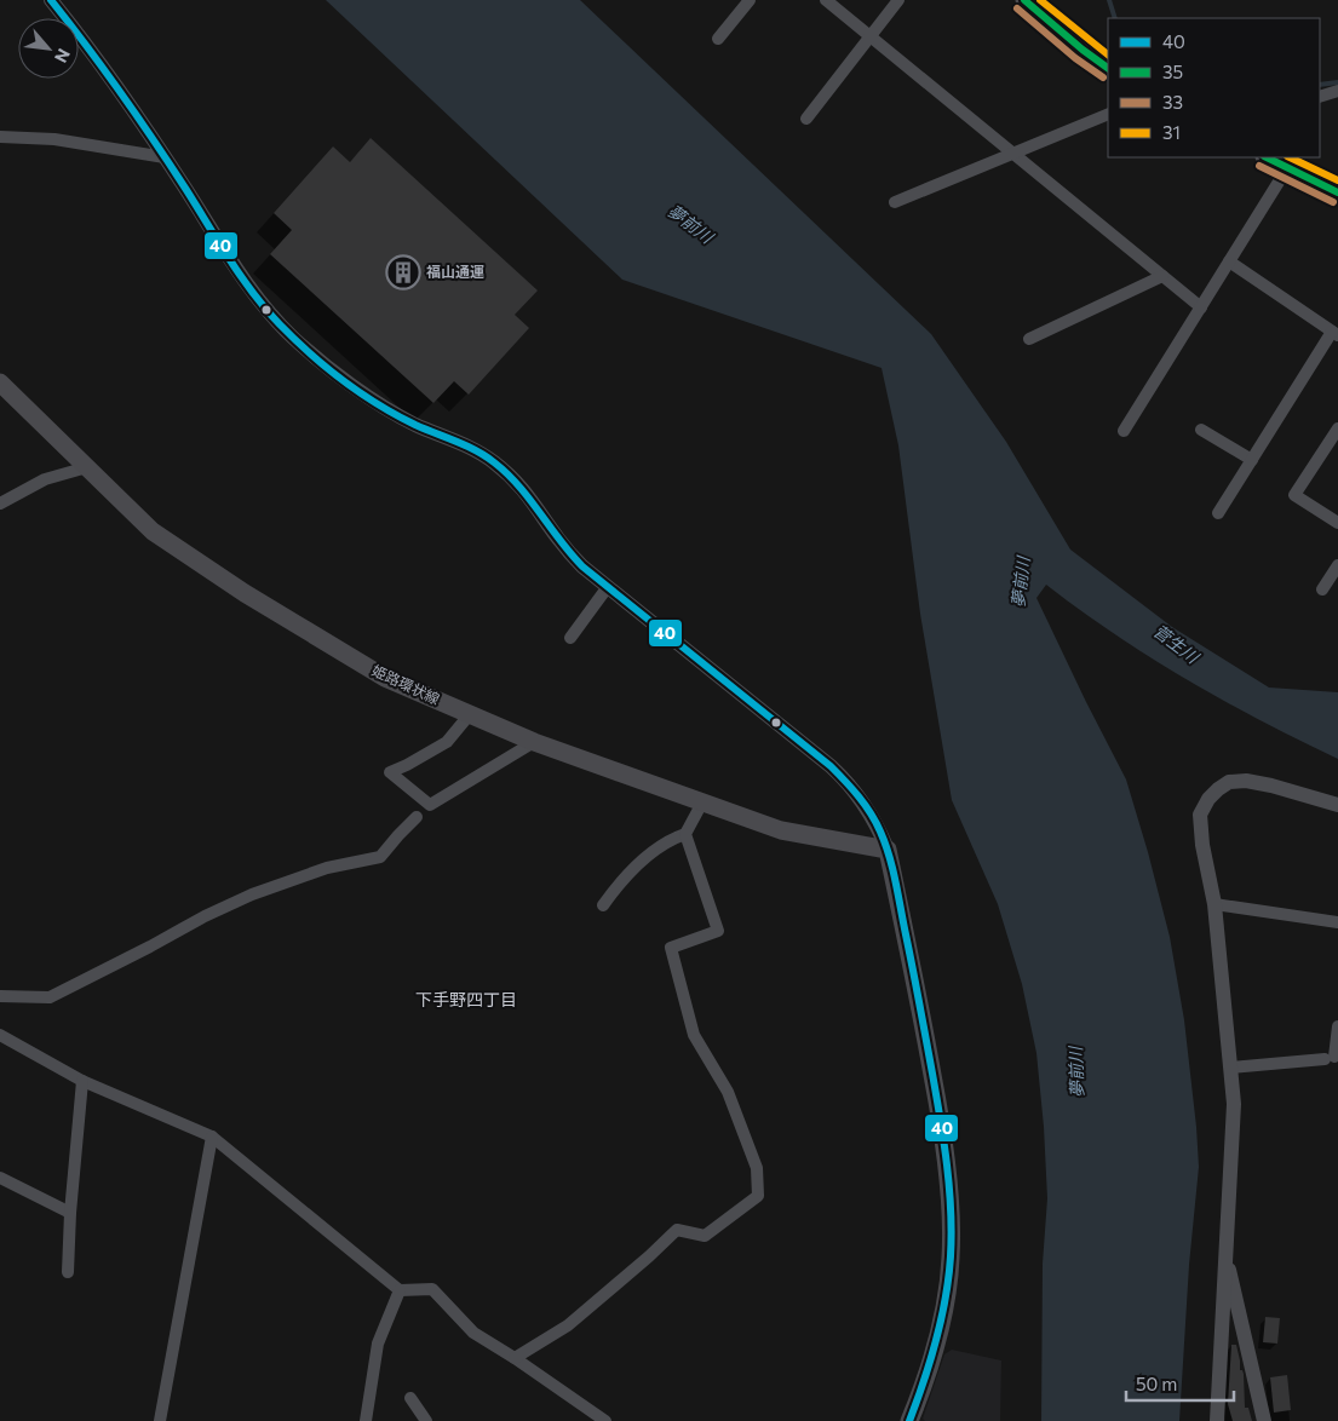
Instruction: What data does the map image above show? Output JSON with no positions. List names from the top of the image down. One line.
{"streets":{"main road":["姫路環状線"]},"districts":["下手野四丁目"],"water":["夢前川","菅生川"],"places":{"building":["福山通運"]},"lines":["transit line 40","transit line 35","transit line 31","transit line 33"],"legend":["40","35","33","31"],"scale_bar":"50 m","north":"bottom right"}
